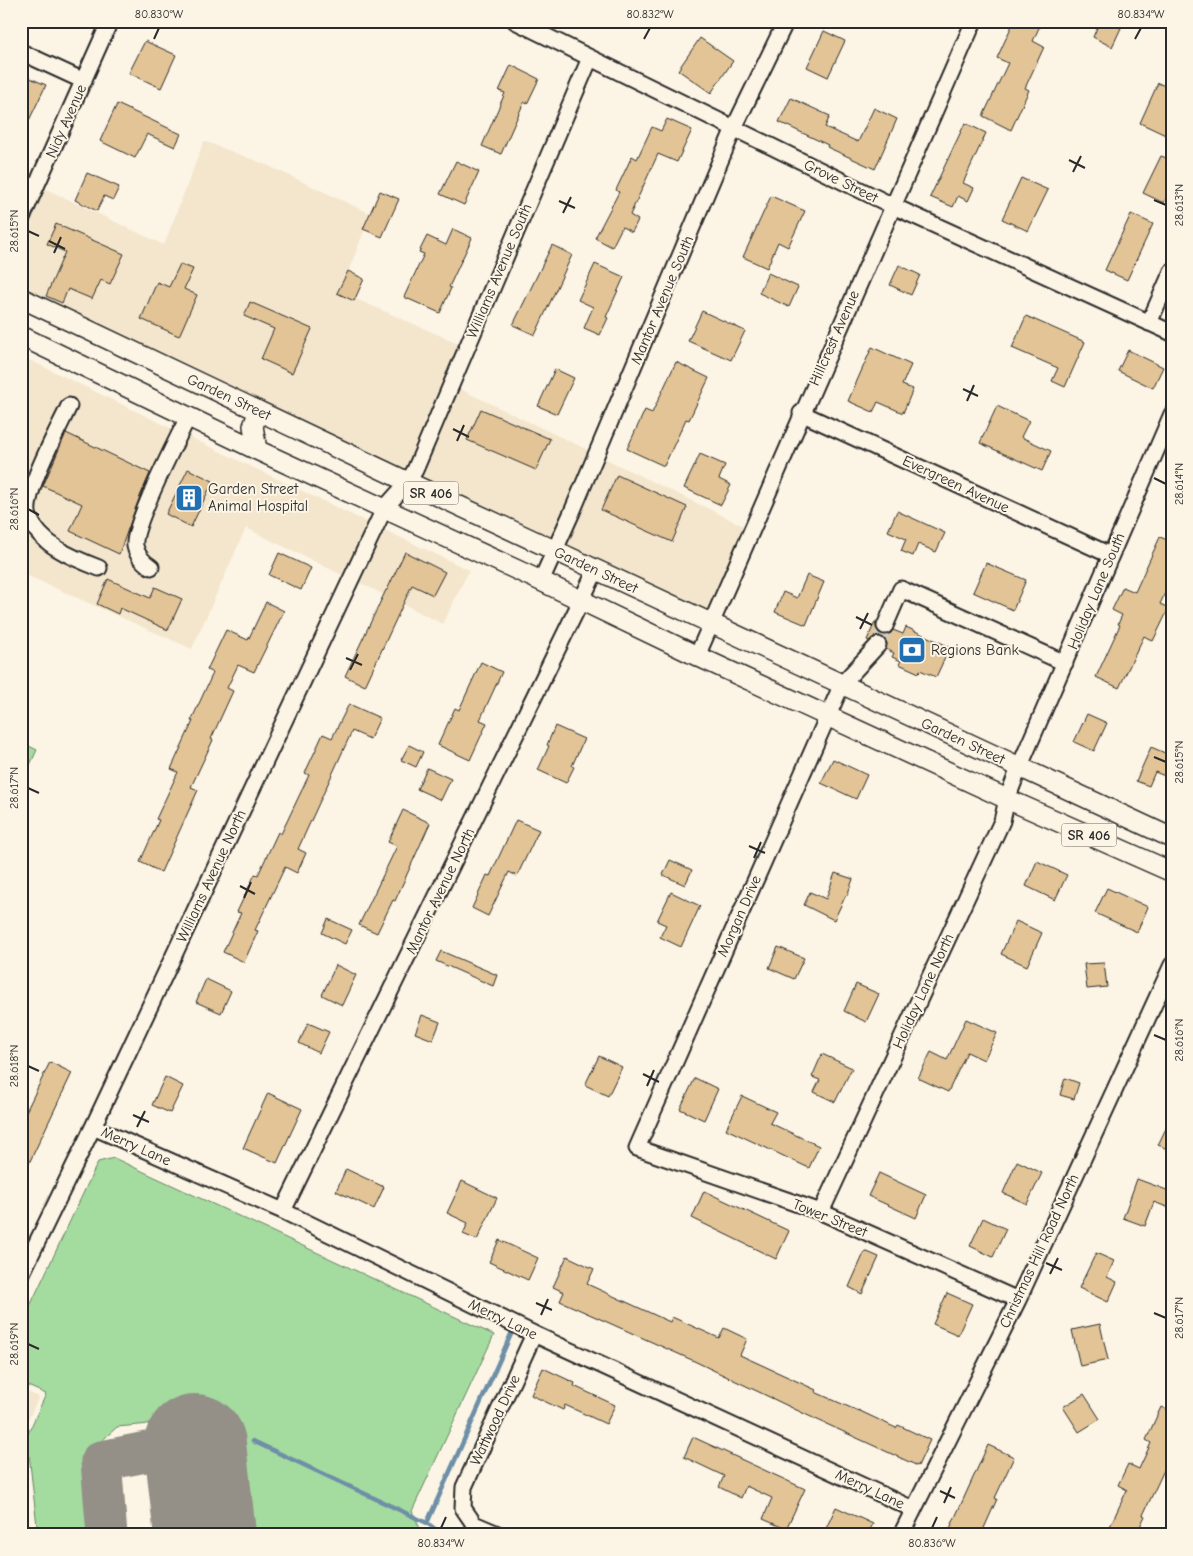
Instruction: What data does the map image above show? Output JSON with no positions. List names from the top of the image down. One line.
{"streets":{"main road":["Garden Street","SR 406"],"street":["Nidy Avenue","Grove Street","Williams Avenue South","Mantor Avenue South","Hillcrest Avenue","Evergreen Avenue","Holiday Lane South","Williams Avenue North","Mantor Avenue North","Morgan Drive","Holiday Lane North","Merry Lane","Tower Street","Christmas Hill Road North","Wattwood Drive"]},"crossings":[["Grove Street","Williams Avenue South"],["Grove Street","Mantor Avenue South"],["Grove Street","Hillcrest Avenue"],["Williams Avenue South","Garden Street"],["Williams Avenue South","Williams Avenue North"],["Mantor Avenue South","Garden Street"],["Mantor Avenue South","SR 406"],["Hillcrest Avenue","Garden Street"],["Hillcrest Avenue","Evergreen Avenue"],["Hillcrest Avenue","SR 406"],["Garden Street","Holiday Lane South"],["Garden Street","Williams Avenue North"],["Garden Street","Mantor Avenue North"],["Garden Street","Morgan Drive"],["Garden Street","Holiday Lane North"],["Evergreen Avenue","Holiday Lane South"],["SR 406","Williams Avenue North"],["SR 406","Mantor Avenue North"],["SR 406","Morgan Drive"],["SR 406","Holiday Lane North"],["Holiday Lane South","Holiday Lane North"],["Williams Avenue North","Merry Lane"],["Mantor Avenue North","Merry Lane"],["Morgan Drive","Tower Street"],["Holiday Lane North","Tower Street"],["Merry Lane","Christmas Hill Road North"],["Merry Lane","Wattwood Drive"],["Tower Street","Christmas Hill Road North"]],"places":{"building":["Garden Street Animal Hospital"],"bank":["Regions Bank"]},"coordinates":["80.830°W","80.832°W","80.834°W","28.613°N","28.615°N","28.614°N","28.616°N","28.617°N","28.618°N","28.619°N","80.836°W"]}
